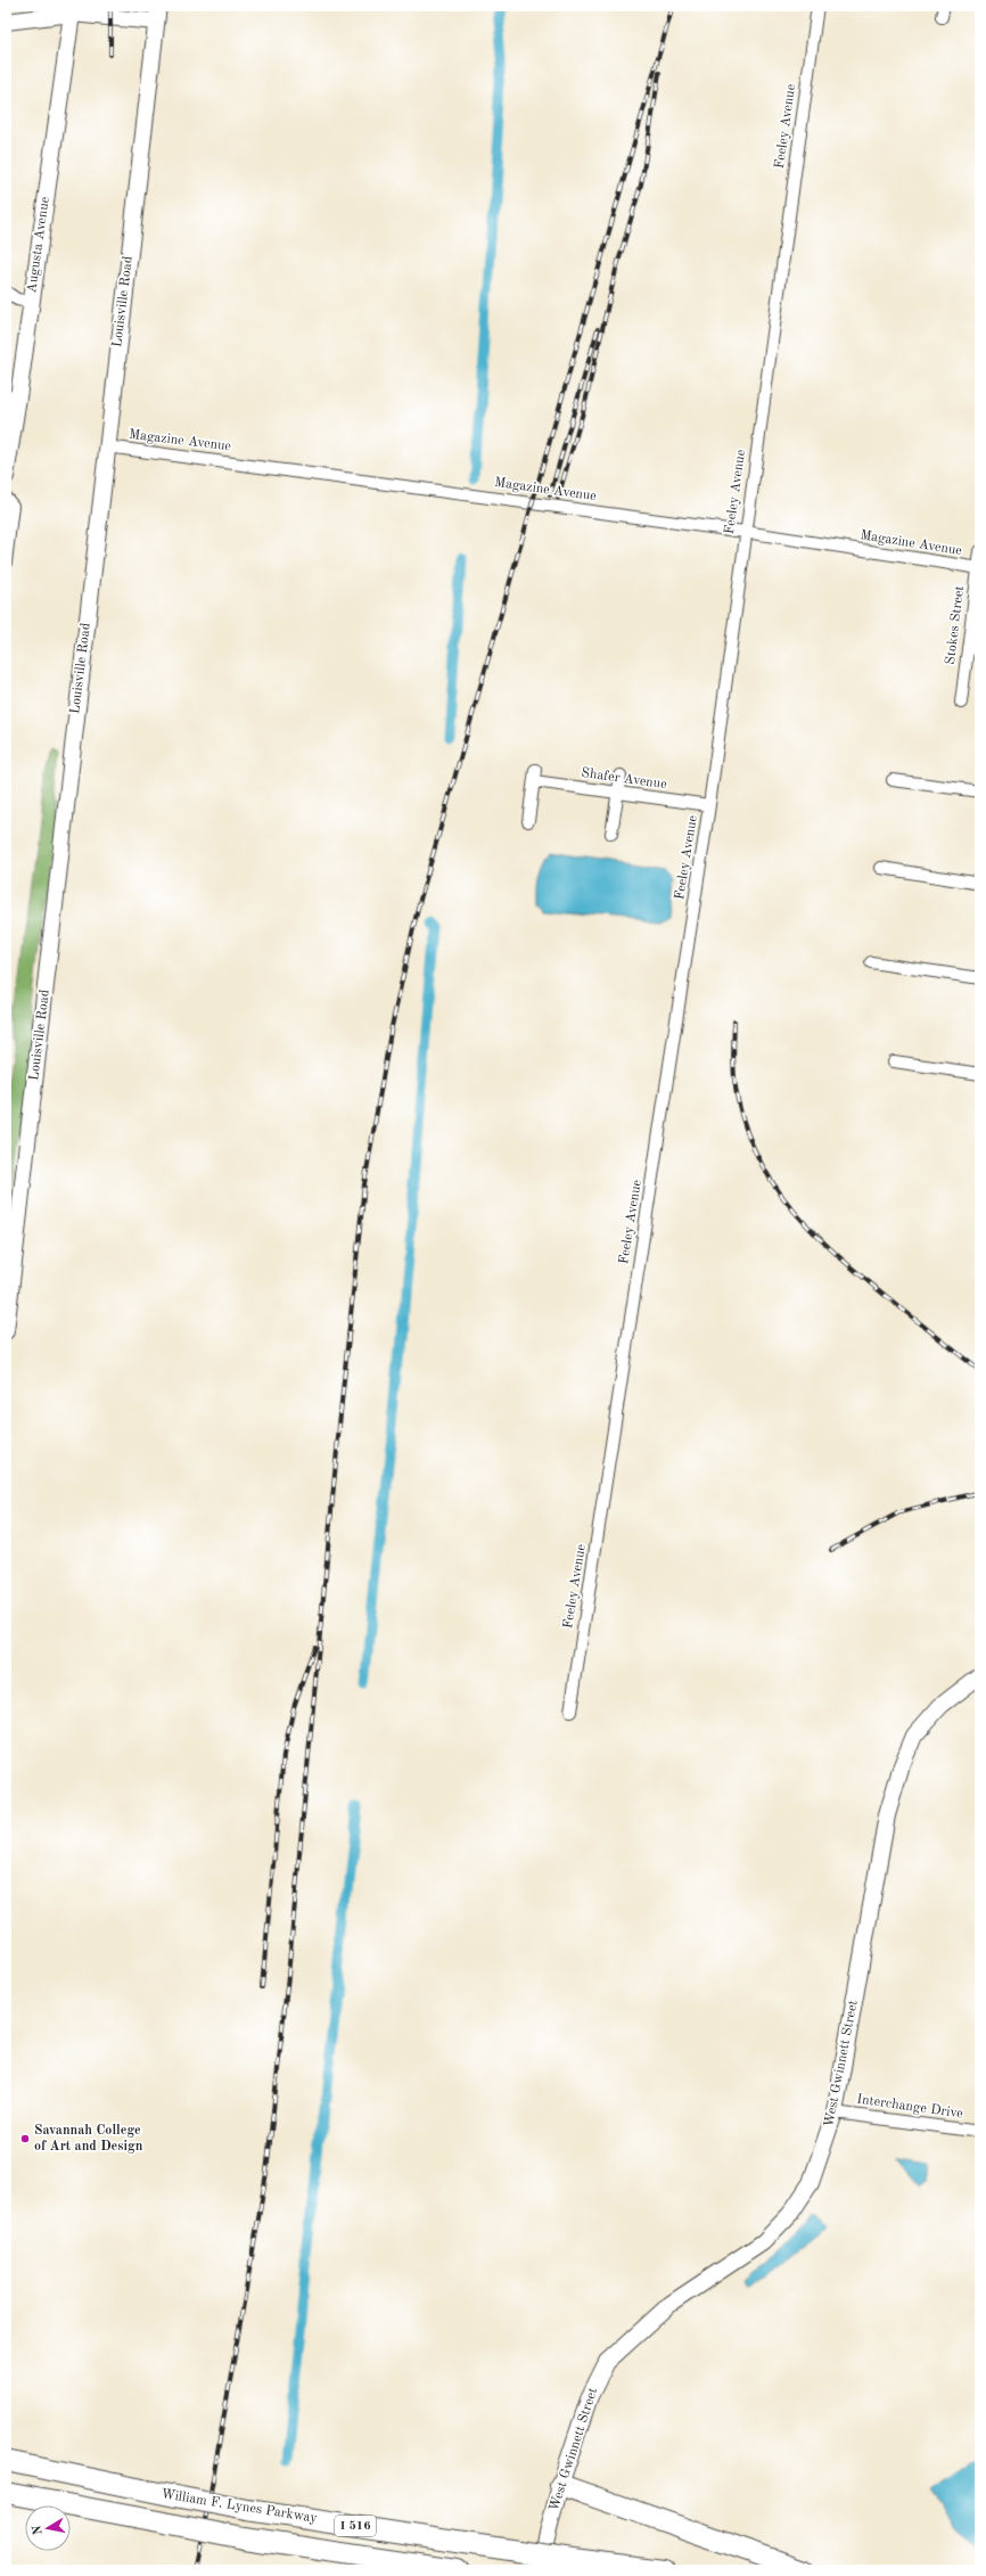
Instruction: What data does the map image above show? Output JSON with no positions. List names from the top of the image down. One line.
{"streets":{"highway":["William F. Lynes Parkway","I 516"],"main road":["Augusta Avenue","Louisville Road","West Gwinnett Street"],"street":["Feeley Avenue","Magazine Avenue","Stokes Street","Shafer Avenue","Interchange Drive"]},"crossings":[["Feeley Avenue","Magazine Avenue"],["Feeley Avenue","Shafer Avenue"],["Louisville Road","Magazine Avenue"],["Magazine Avenue","Stokes Street"],["West Gwinnett Street","Interchange Drive"]],"places":["Savannah College of Art and Design"],"north":"left"}
